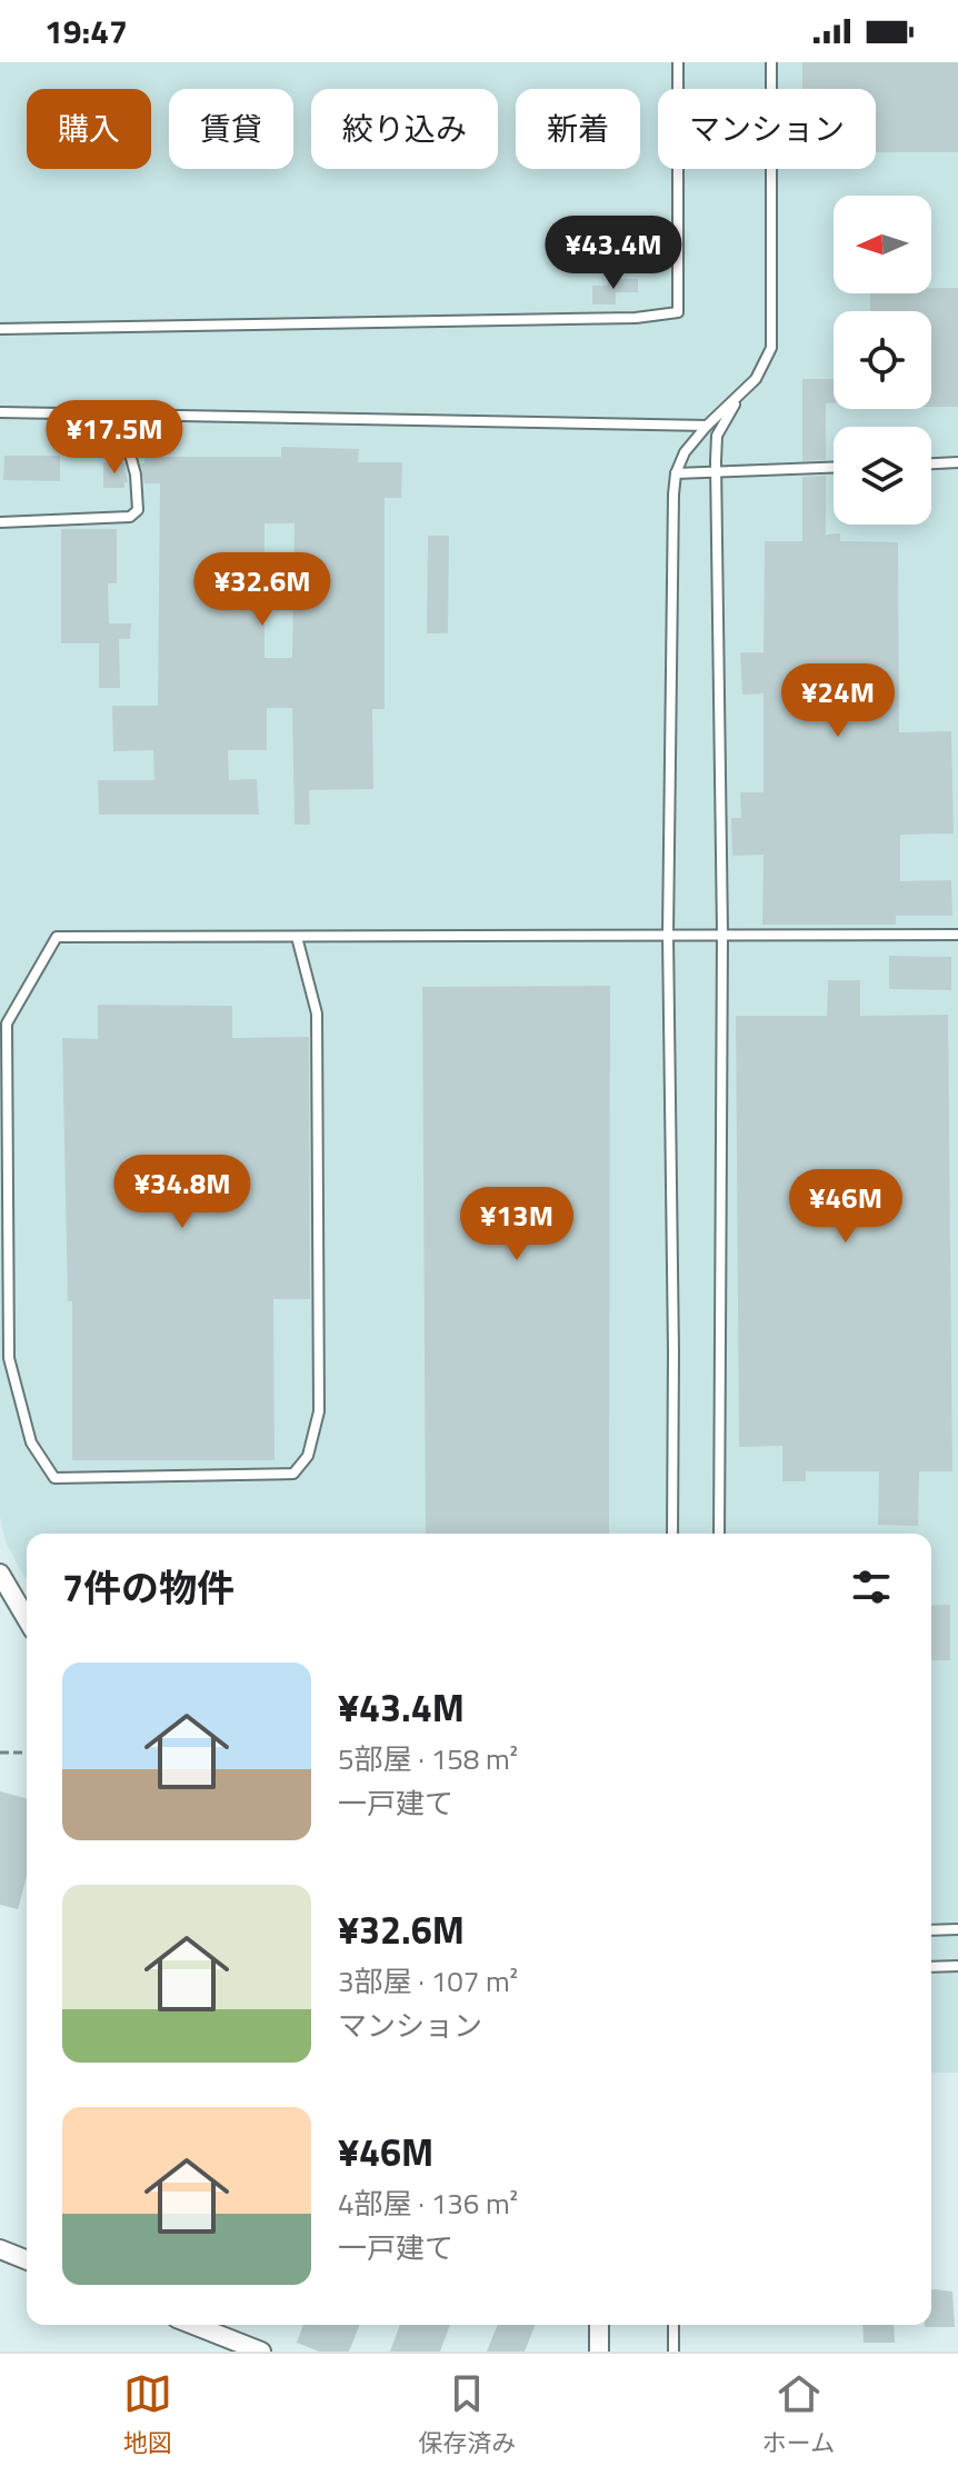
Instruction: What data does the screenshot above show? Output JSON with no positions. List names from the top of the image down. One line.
{"north":"left","page":{"status":"19:47","chip":["購入","賃貸","絞り込み","新着","マンション"],"price":["¥43.4M","¥17.5M","¥32.6M","¥24M","¥34.8M","¥46M","¥13M"],"heading":"7件の物件","list":[{"name":"¥43.4M","note":"5部屋 · 158 m² · 一戸建て"},{"name":"¥32.6M","note":"3部屋 · 107 m² · マンション"},{"name":"¥46M","note":"4部屋 · 136 m² · 一戸建て"}],"tabs":["地図","保存済み","ホーム"]}}
